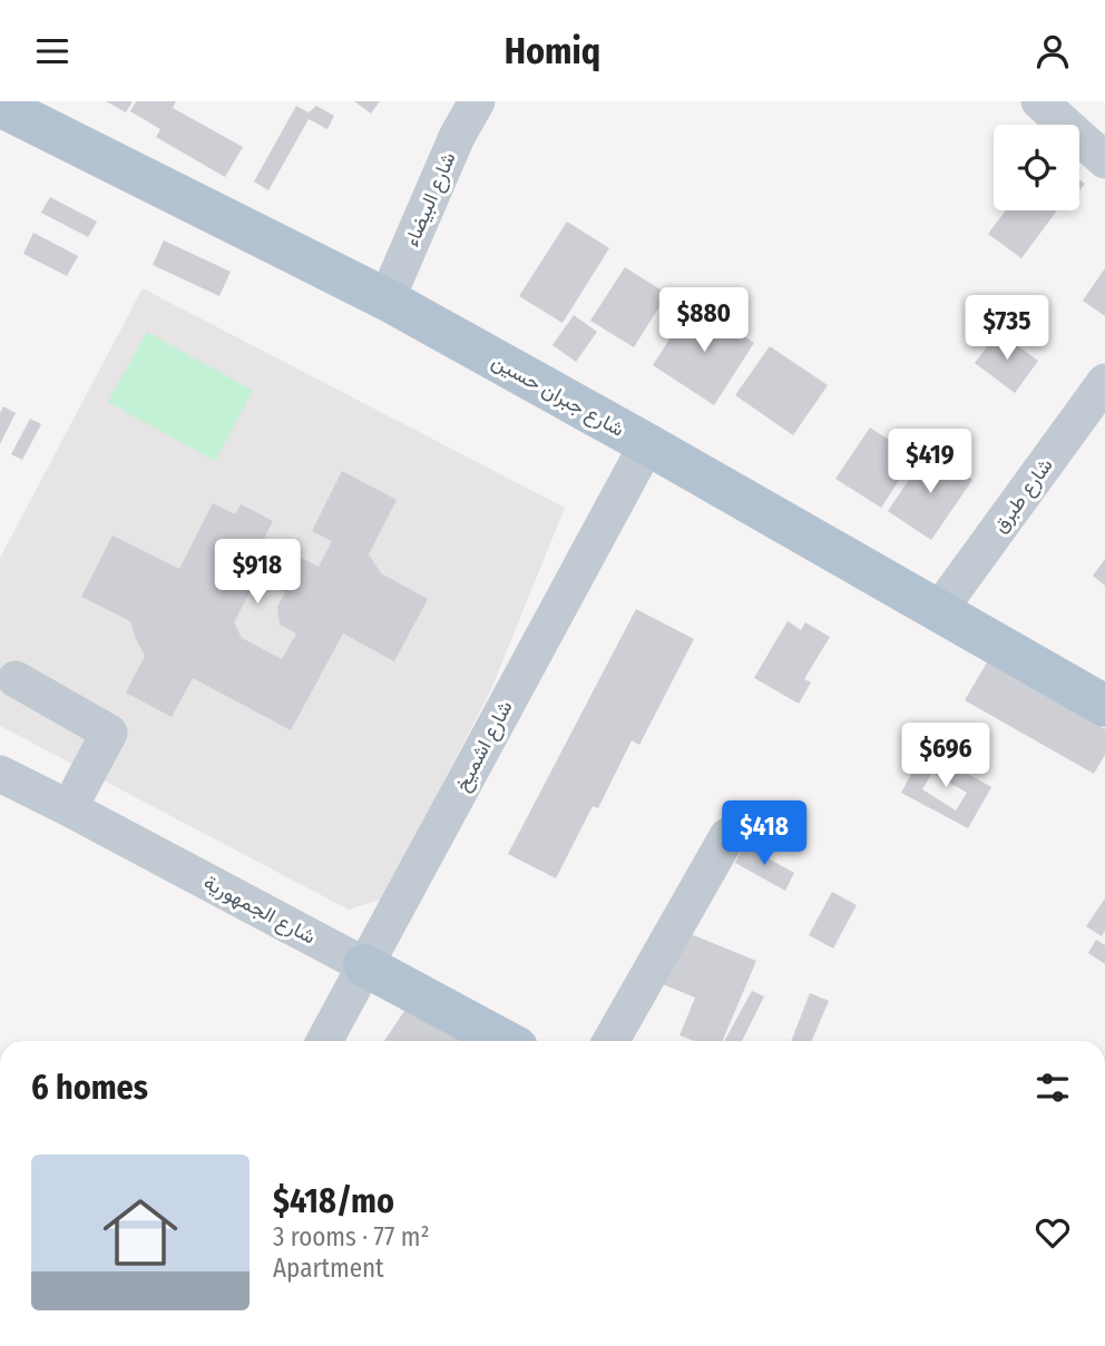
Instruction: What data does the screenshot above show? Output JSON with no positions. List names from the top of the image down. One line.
{"streets":{"main road":["شارع جبران حسين","شارع الجمهورية"],"street":["شارع البيضاء","شارع طبرق","شارع اشميخ"]},"crossings":[["شارع البيضاء","شارع جبران حسين"],["شارع جبران حسين","شارع طبرق"],["شارع جبران حسين","شارع اشميخ"],["شارع اشميخ","شارع الجمهورية"]],"page":{"header":"Homiq","price":["$880","$735","$419","$918","$696","$418"],"heading":"6 homes","list":[{"name":"$418/mo","note":"3 rooms · 77 m² · Apartment"}]}}
